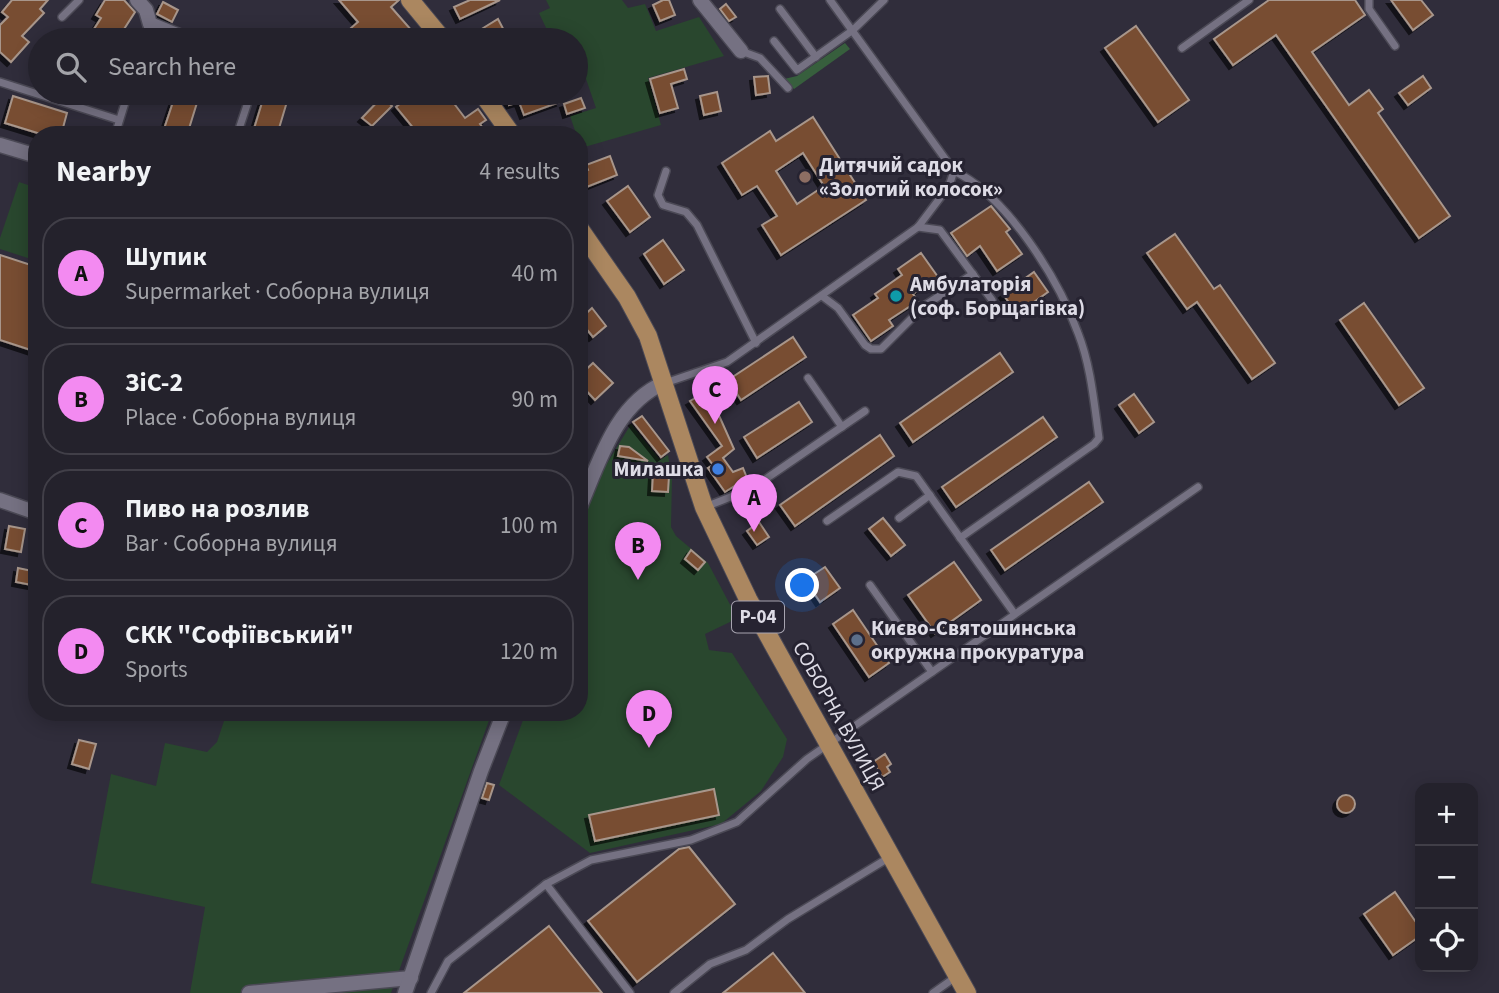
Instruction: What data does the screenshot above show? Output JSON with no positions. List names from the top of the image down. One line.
{"streets":{"main road":["Р-04","СОБОРНА ВУЛИЦЯ"]},"places":["Дитячий садок «Золотий колосок»","Амбулаторія (соф. Борщагівка)","Милашка","Києво-Святошинська окружна прокуратура"],"page":{"search":"Search here","heading":["Nearby","4 results"],"list":[{"mark":"A","name":"Шупик","note":"Supermarket · Соборна вулиця","value":"40 m"},{"mark":"B","name":"ЗіС-2","note":"Place · Соборна вулиця","value":"90 m"},{"mark":"C","name":"Пиво на розлив","note":"Bar · Соборна вулиця","value":"100 m"},{"mark":"D","name":"СКК \"Софіївський\"","note":"Sports","value":"120 m"}],"pins":["C","A","B","D"],"map_buttons":["+","−"]}}
